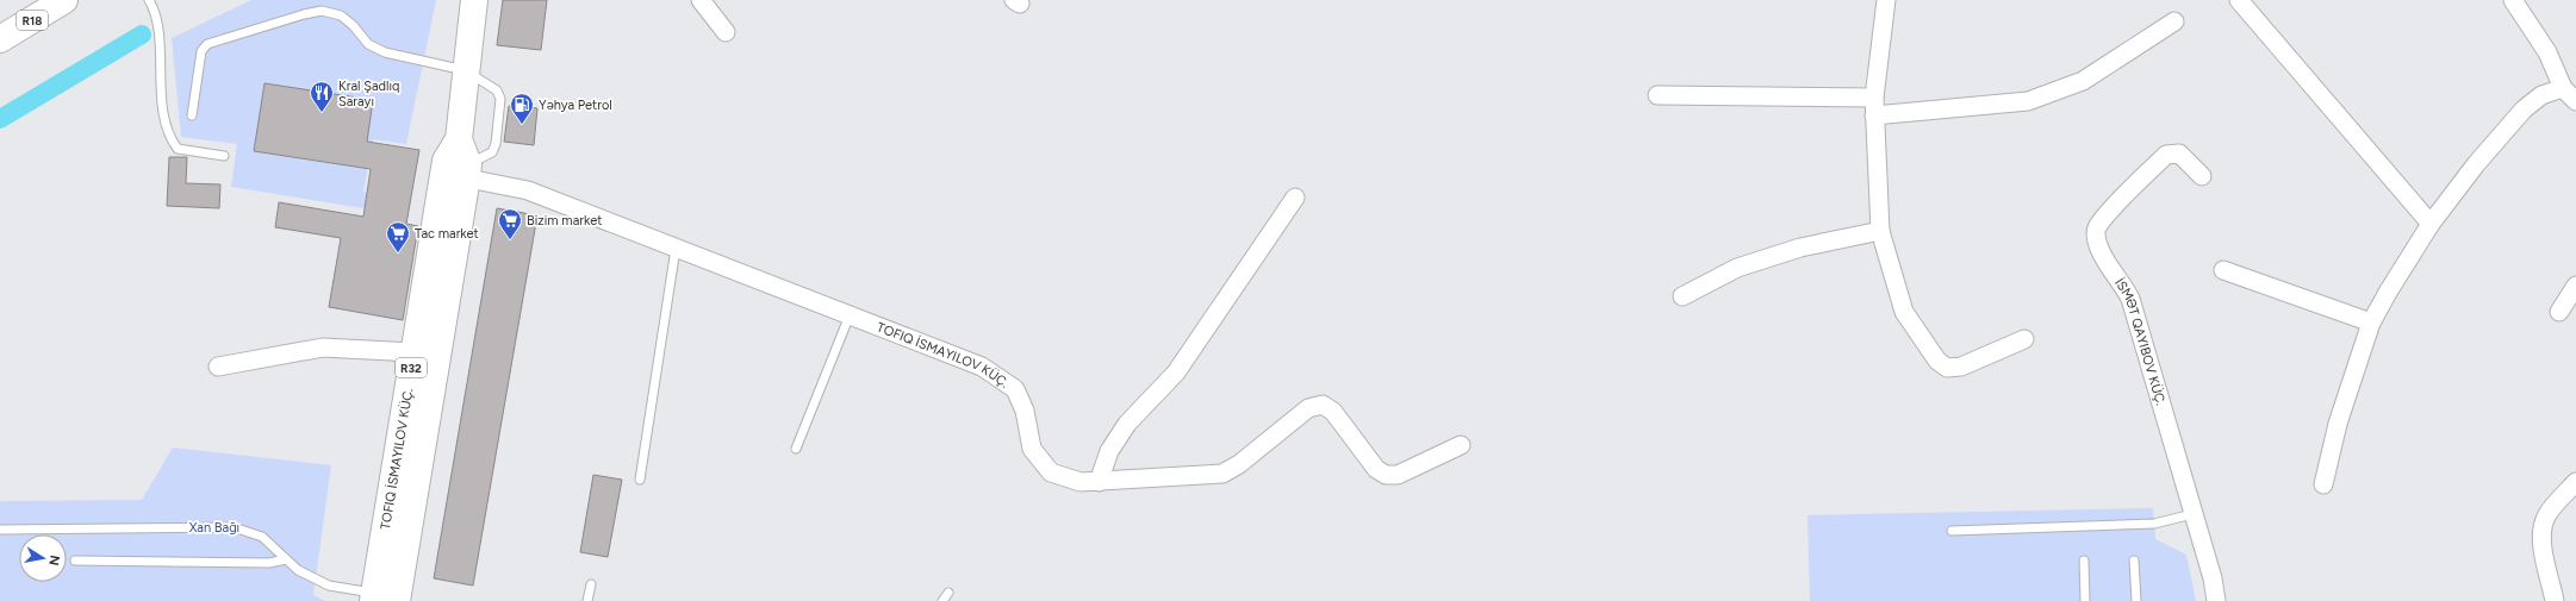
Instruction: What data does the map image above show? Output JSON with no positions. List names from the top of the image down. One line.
{"streets":{"main road":["R18","R32"]},"parks":["Xan Bağı"],"places":{"restaurant":["Kral Şadlıq Sarayı"],"fuel station":["Yəhya Petrol"],"supermarket":["Bizim market","Tac market"]},"north":"right"}
